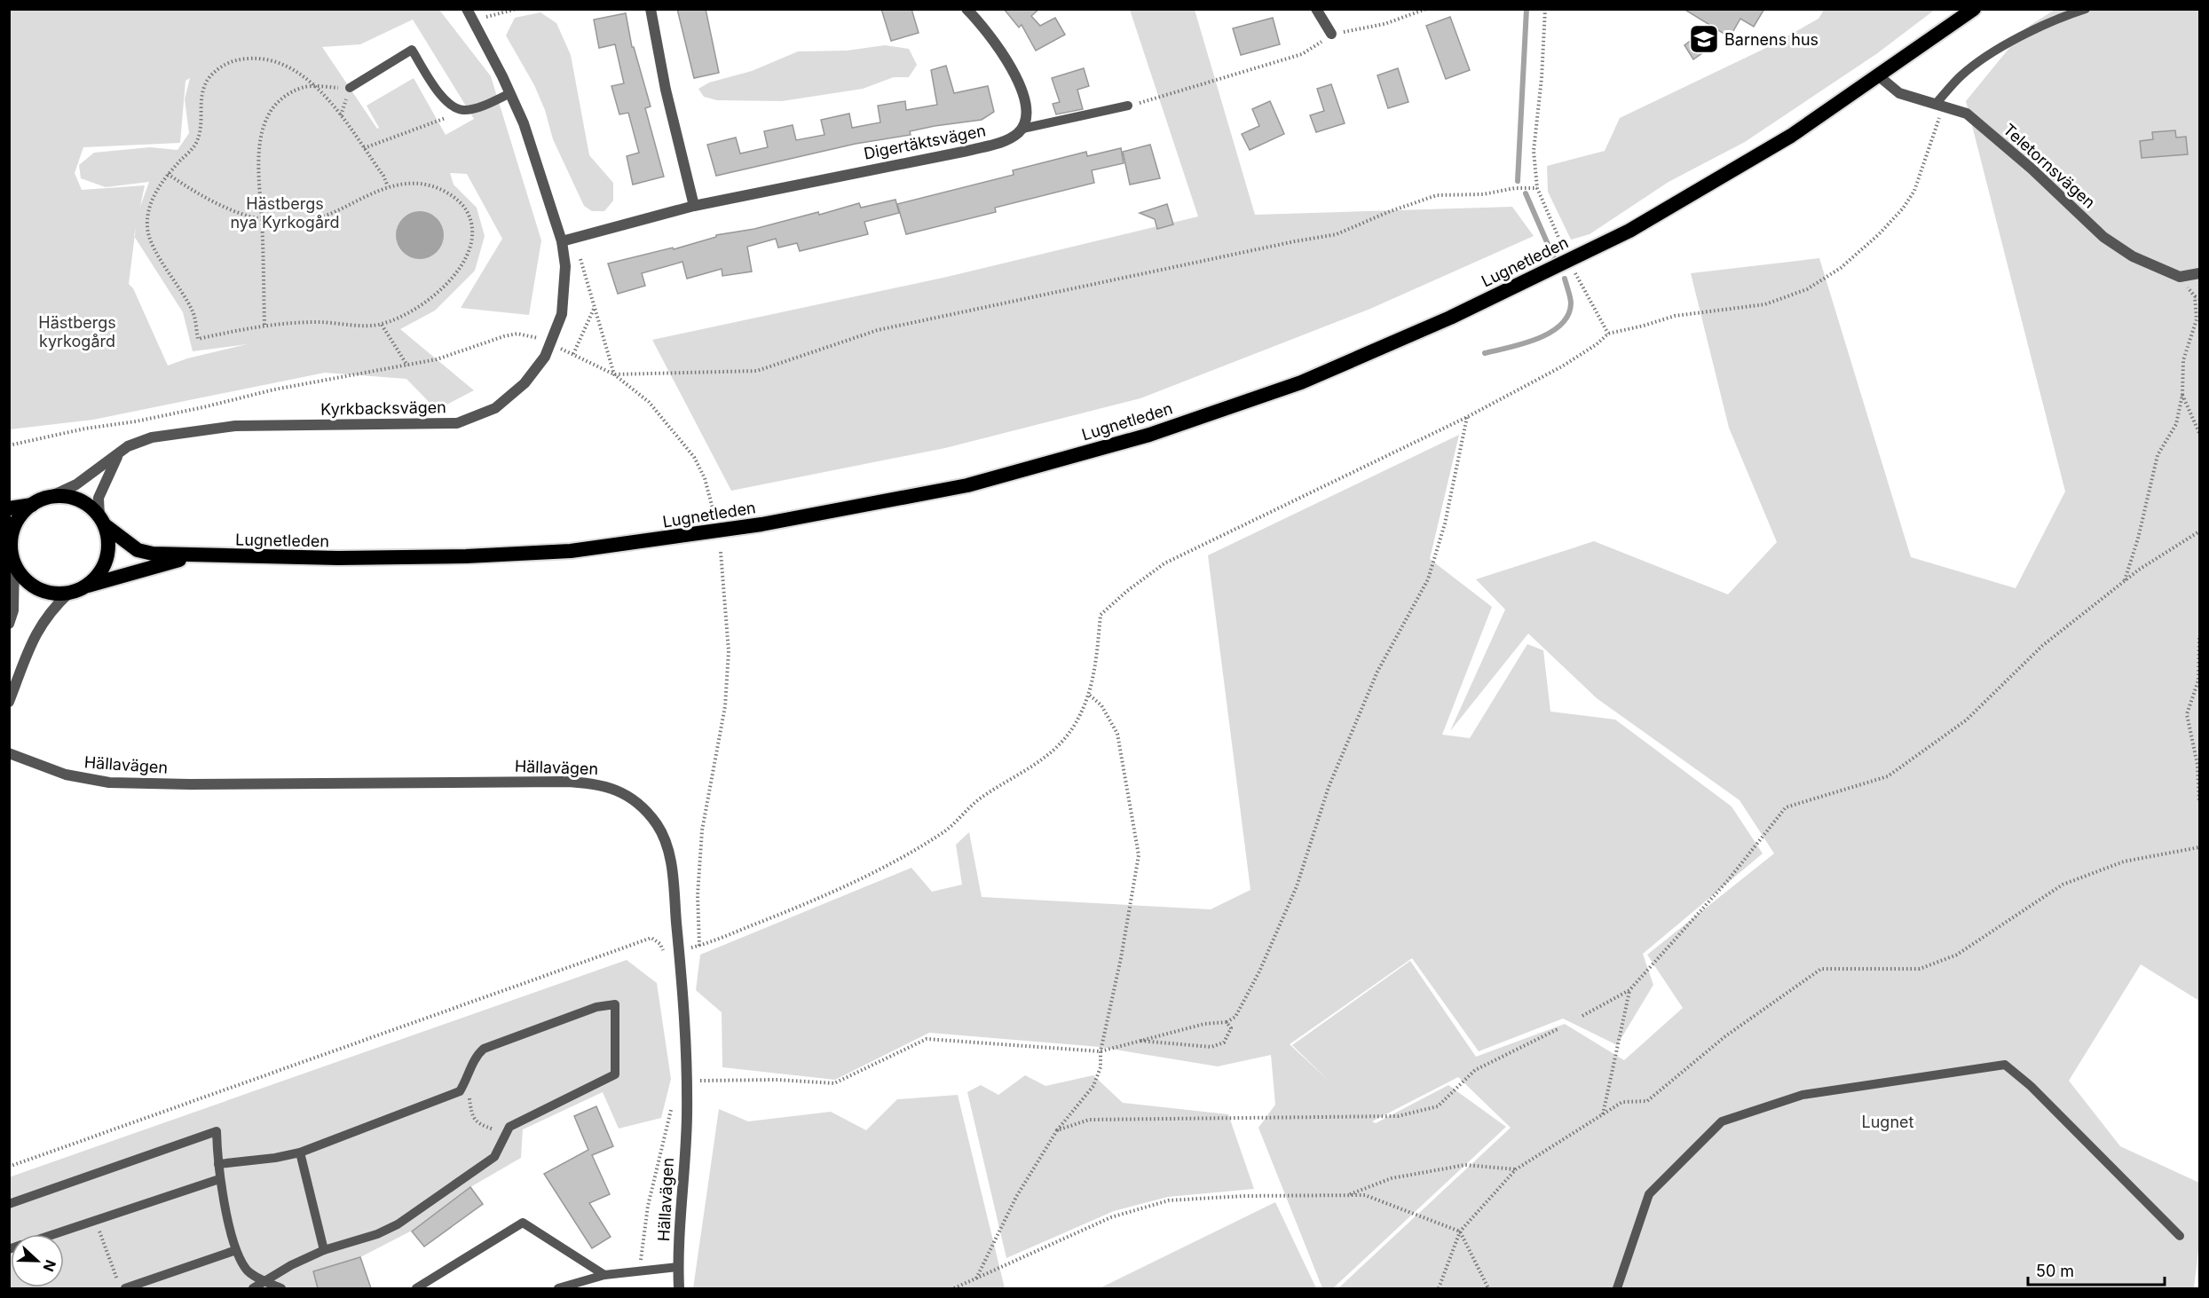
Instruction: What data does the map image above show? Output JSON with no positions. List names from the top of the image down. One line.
{"streets":{"highway":["Lugnetleden"],"street":["Digertäktsvägen","Teletornsvägen","Kyrkbacksvägen","Hällavägen"]},"crossings":[["Digertäktsvägen","Kyrkbacksvägen"],["Teletornsvägen","Lugnetleden"],["Lugnetleden","Kyrkbacksvägen"]],"parks":["Hästbergs nya Kyrkogård","Hästbergs kyrkogård","Lugnet"],"places":{"school or university":["Barnens hus"]},"scale_bar":"50 m","north":"right"}
